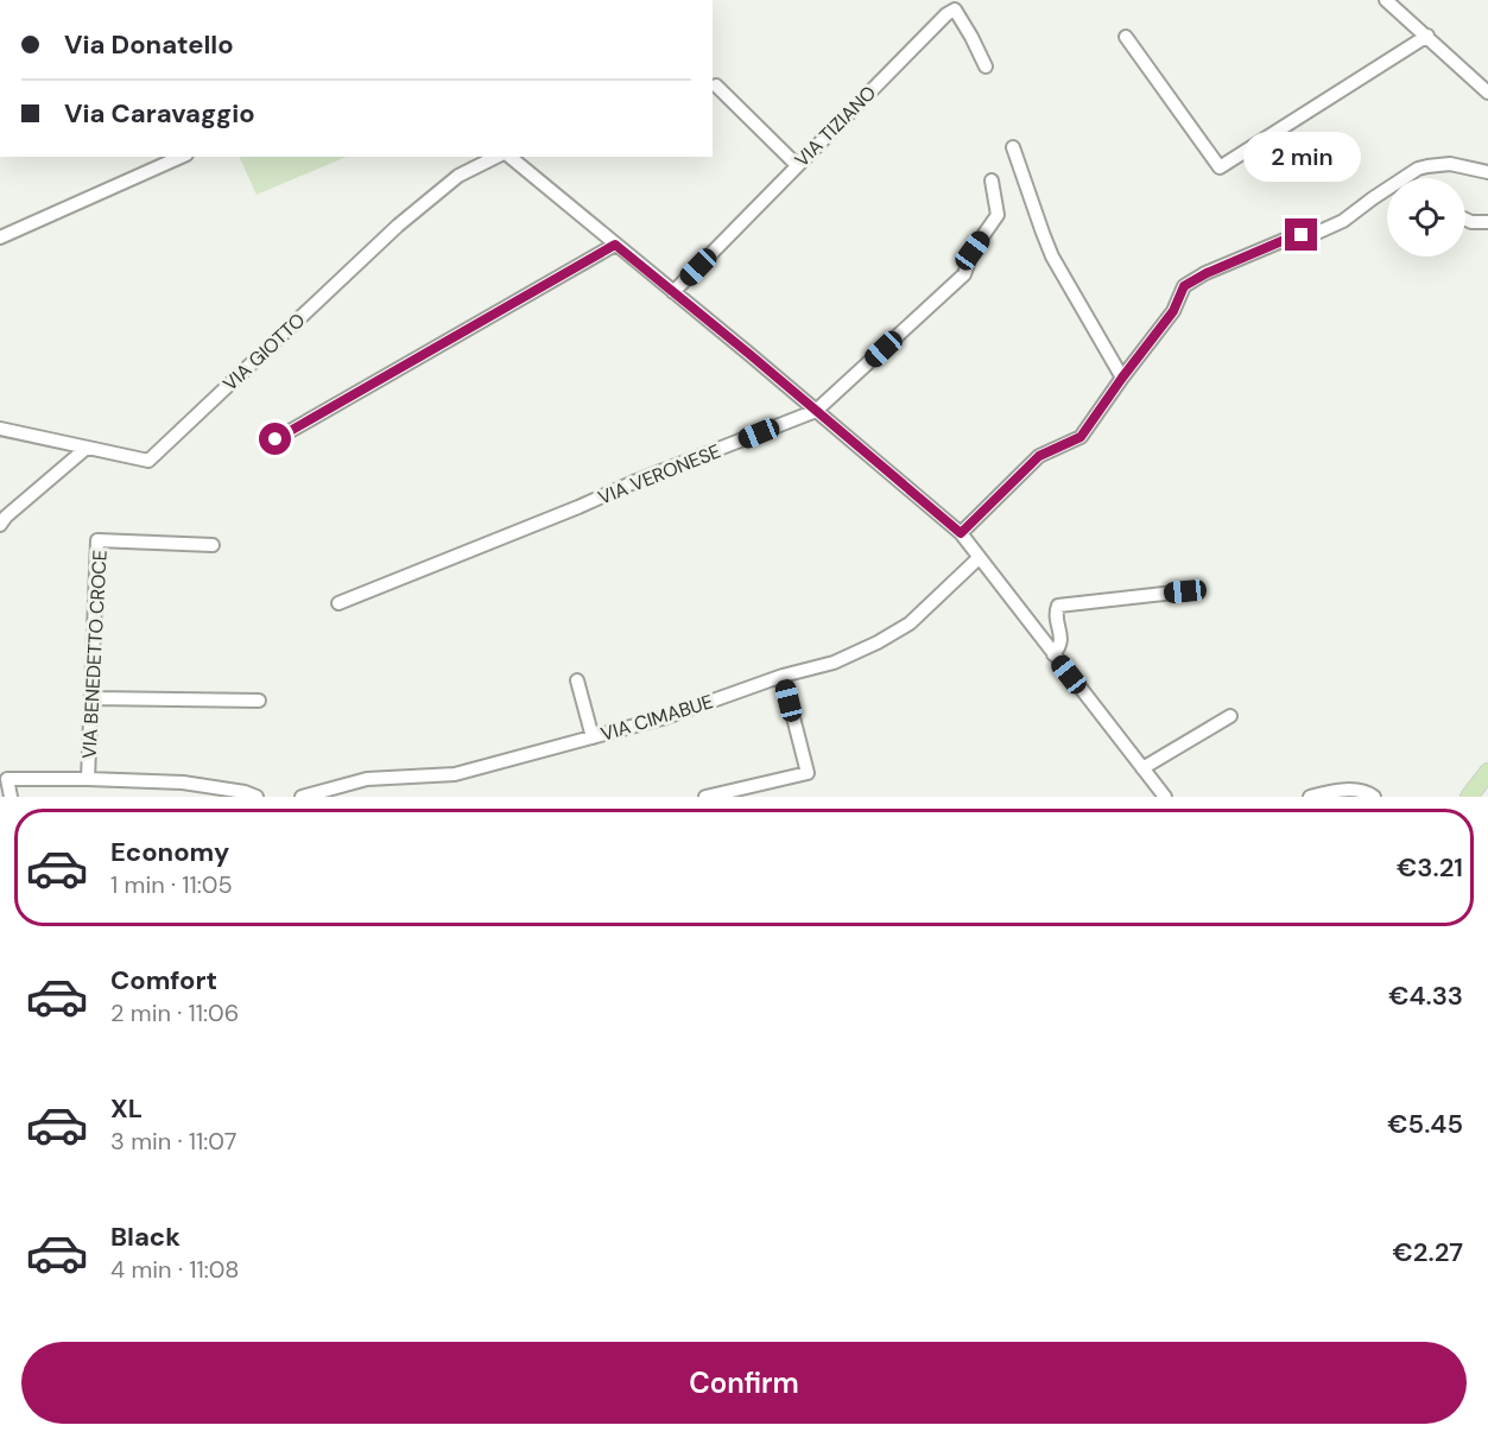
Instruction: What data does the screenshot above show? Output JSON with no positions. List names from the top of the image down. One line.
{"streets":{"street":["VIA TIZIANO","VIA GIOTTO","VIA VERONESE","VIA BENEDETTO CROCE","VIA CIMABUE"]},"page":{"banner":["Via Donatello","Via Caravaggio"],"bubble":"2 min","list":[{"name":"Economy","note":"1 min · 11:05","value":"€3.21"},{"name":"Comfort","note":"2 min · 11:06","value":"€4.33"},{"name":"XL","note":"3 min · 11:07","value":"€5.45"},{"name":"Black","note":"4 min · 11:08","value":"€2.27"}],"buttons":"Confirm"}}
